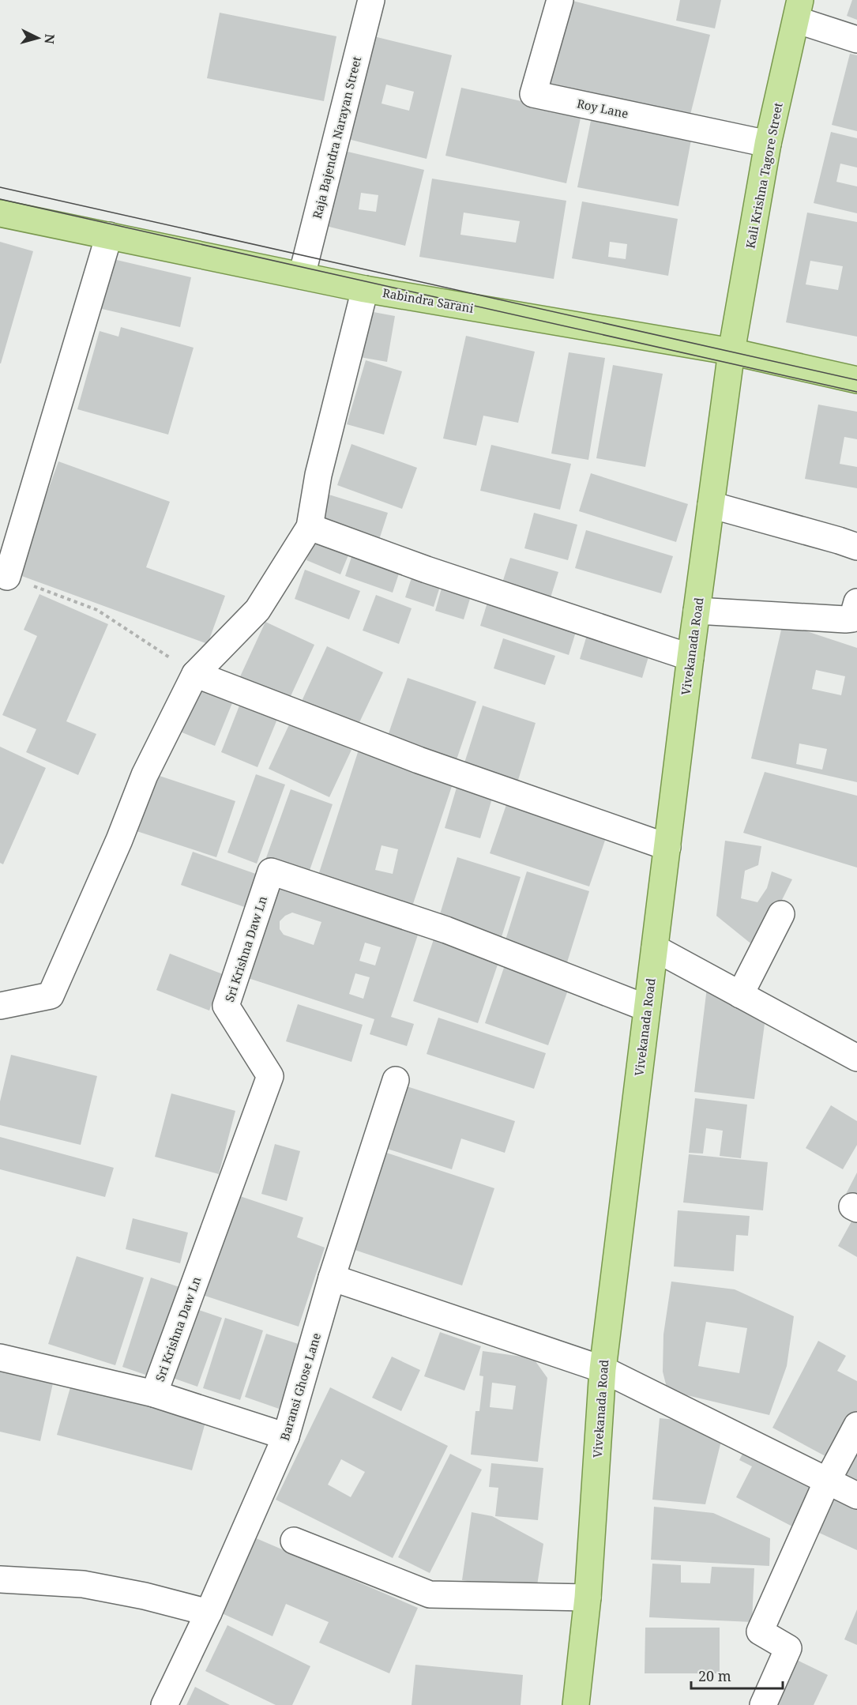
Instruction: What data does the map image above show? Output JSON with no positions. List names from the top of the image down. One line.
{"streets":{"main road":["Kali Krishna Tagore Street","Rabindra Sarani","Vivekanada Road"],"street":["Roy Lane","Raja Bajendra Narayan Street","Sri Krishna Daw Ln","Baransi Ghose Lane"]},"crossings":[["Roy Lane","Kali Krishna Tagore Street"],["Raja Bajendra Narayan Street","Rabindra Sarani"],["Kali Krishna Tagore Street","Rabindra Sarani"],["Kali Krishna Tagore Street","Vivekanada Road"],["Rabindra Sarani","Vivekanada Road"],["Vivekanada Road","Sri Krishna Daw Ln"]],"scale_bar":"20 m","north":"right"}
